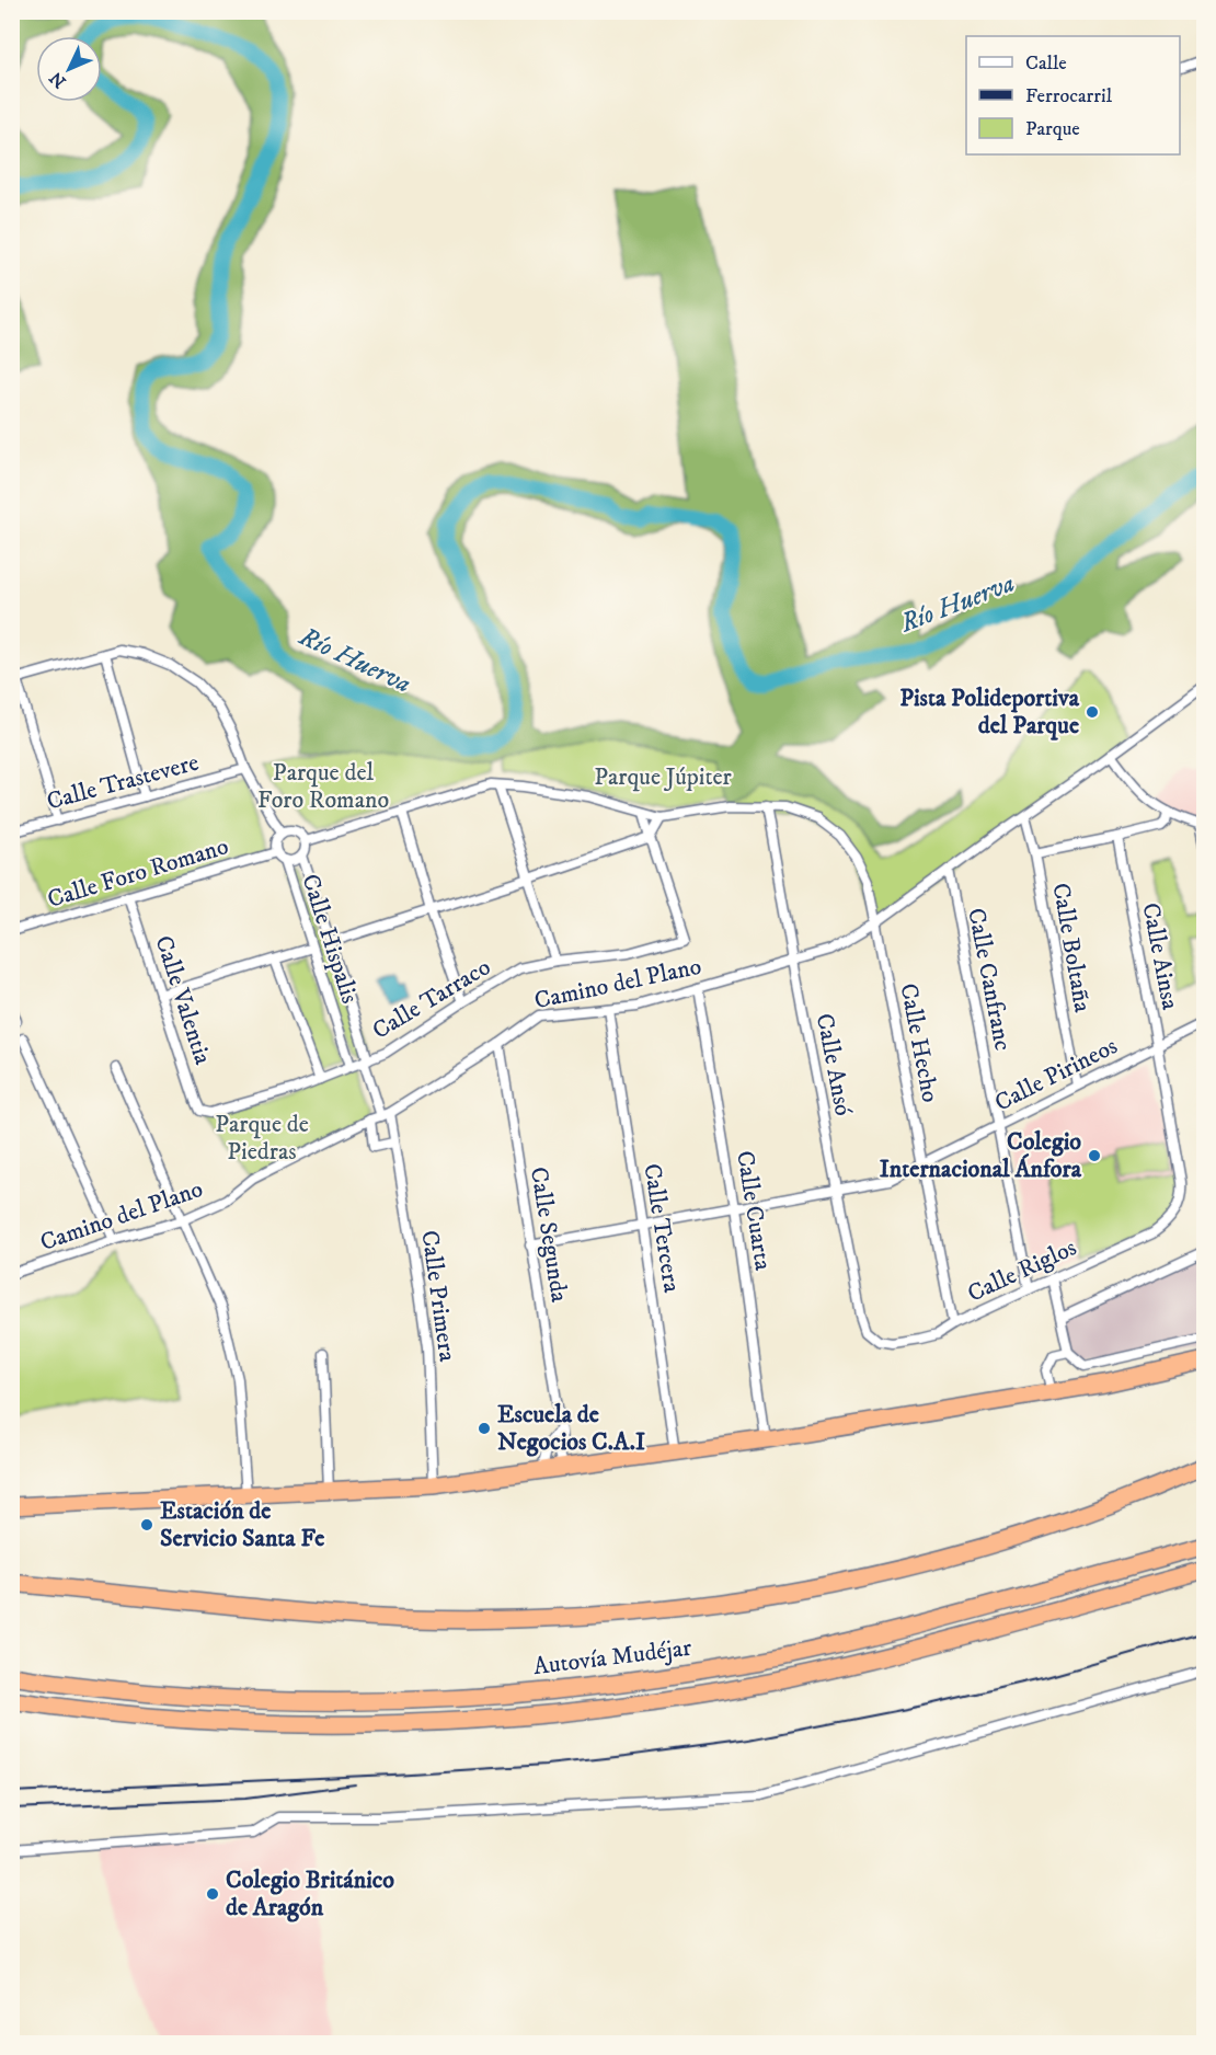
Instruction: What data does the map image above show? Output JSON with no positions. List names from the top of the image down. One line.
{"streets":{"highway":["Autovía Mudéjar"],"street":["Calle Trastevere","Calle Foro Romano","Calle Hispalis","Calle Boltaña","Calle Ainsa","Calle Canfranc","Camino del Plano","Calle Tarraco","Calle Valentia","Calle Hecho","Calle Ansó","Calle Pirineos","Calle Cuarta","Calle Tercera","Calle Segunda","Calle Riglos","Calle Primera"]},"crossings":[["Calle Foro Romano","Calle Hispalis"],["Calle Foro Romano","Calle Valentia"],["Calle Hispalis","Camino del Plano"],["Calle Hispalis","Calle Tarraco"],["Calle Hispalis","Calle Primera"],["Calle Boltaña","Camino del Plano"],["Calle Boltaña","Calle Pirineos"],["Calle Ainsa","Calle Pirineos"],["Calle Ainsa","Calle Riglos"],["Calle Canfranc","Camino del Plano"],["Calle Canfranc","Calle Pirineos"],["Calle Canfranc","Calle Riglos"],["Camino del Plano","Calle Hecho"],["Camino del Plano","Calle Ansó"],["Camino del Plano","Calle Cuarta"],["Camino del Plano","Calle Tercera"],["Camino del Plano","Calle Segunda"],["Camino del Plano","Calle Primera"],["Calle Tarraco","Calle Valentia"],["Calle Hecho","Calle Ansó"],["Calle Hecho","Calle Pirineos"],["Calle Hecho","Calle Riglos"],["Calle Ansó","Calle Pirineos"],["Calle Ansó","Calle Riglos"],["Calle Pirineos","Calle Cuarta"],["Calle Pirineos","Calle Tercera"],["Calle Pirineos","Calle Segunda"]],"water":["Río Huerva"],"parks":["Parque del Foro Romano","Parque Júpiter","Parque de Piedras"],"places":["Pista Polideportiva del Parque","Colegio Internacional Ánfora","Escuela de Negocios C.A.I","Estación de Servicio Santa Fe","Colegio Británico de Aragón"],"legend":["Calle","Ferrocarril","Parque"],"north":"bottom left"}
